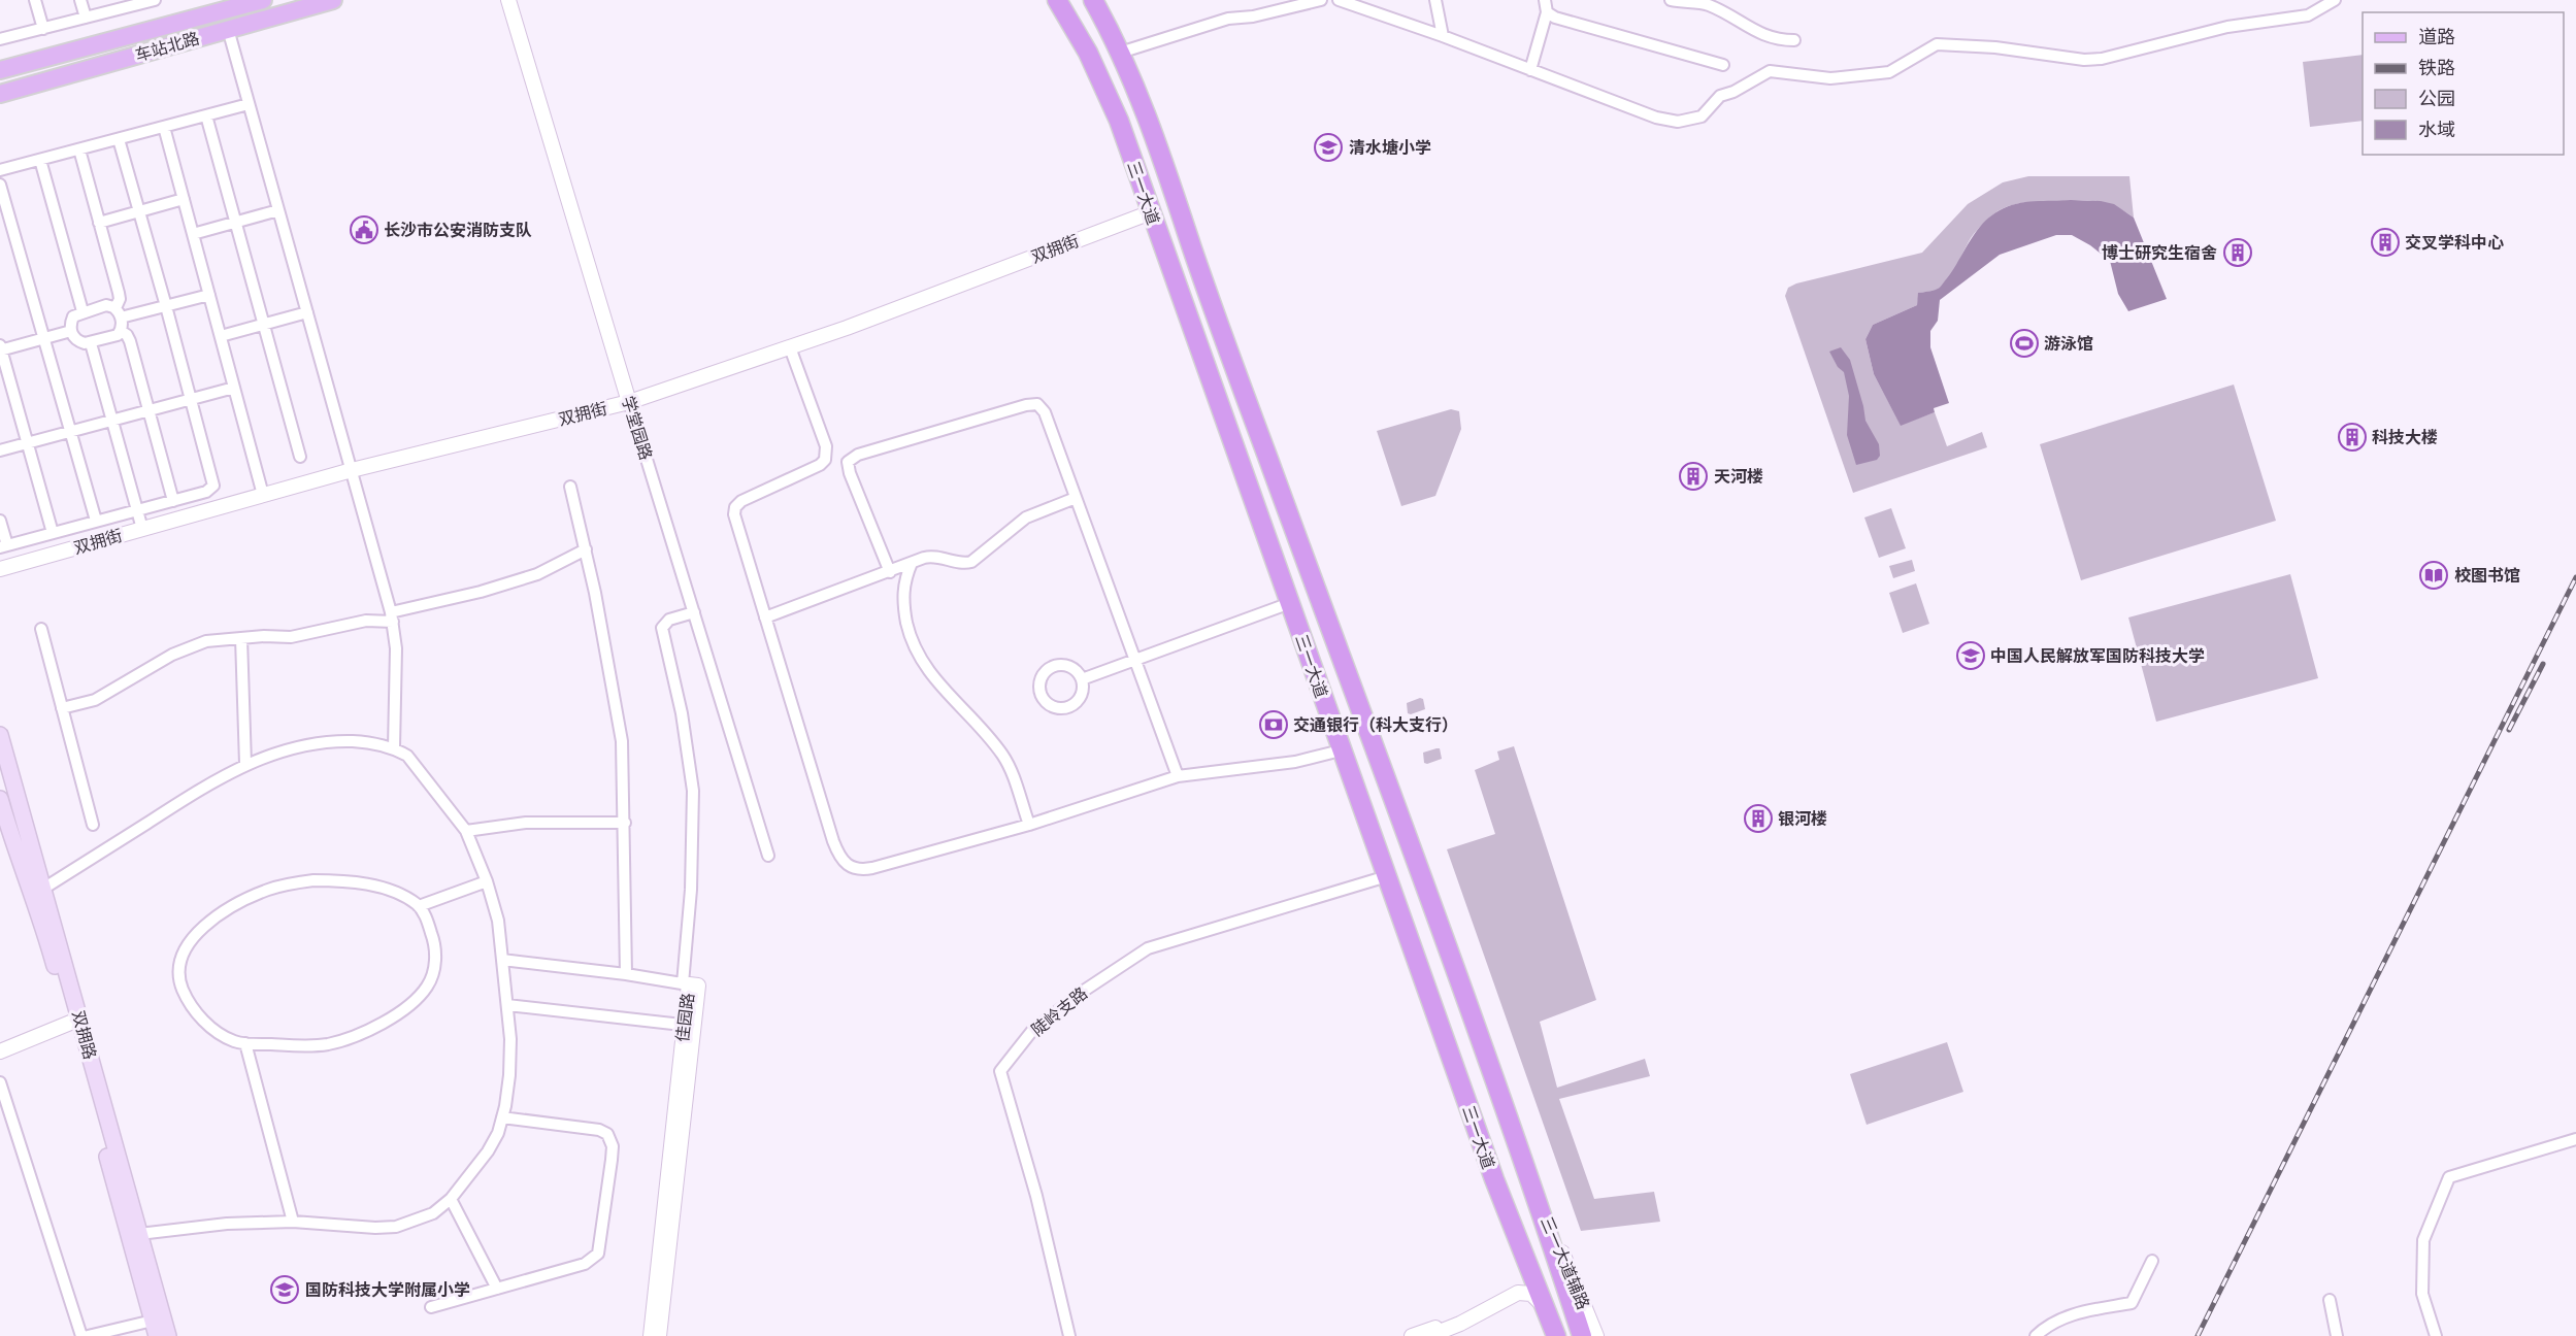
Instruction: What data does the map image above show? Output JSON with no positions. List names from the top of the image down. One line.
{"streets":{"highway":["三一大道"],"main road":["车站北路","双拥路"],"street":["双拥街","学堂园路","陡岭支路","佳园路","三一大道辅路"]},"crossings":[["三一大道","双拥街"],["三一大道","陡岭支路"],["三一大道","三一大道辅路"],["双拥街","学堂园路"]],"places":{"school or university":["清水塘小学","中国人民解放军国防科技大学","国防科技大学附属小学"],"public building":["长沙市公安消防支队"],"building":["交叉学科中心","博士研究生宿舍","科技大楼","天河楼","银河楼"],"sports":["游泳馆"],"library":["校图书馆"],"bank":["交通银行（科大支行）"]},"legend":["道路","铁路","公园","水域"]}
